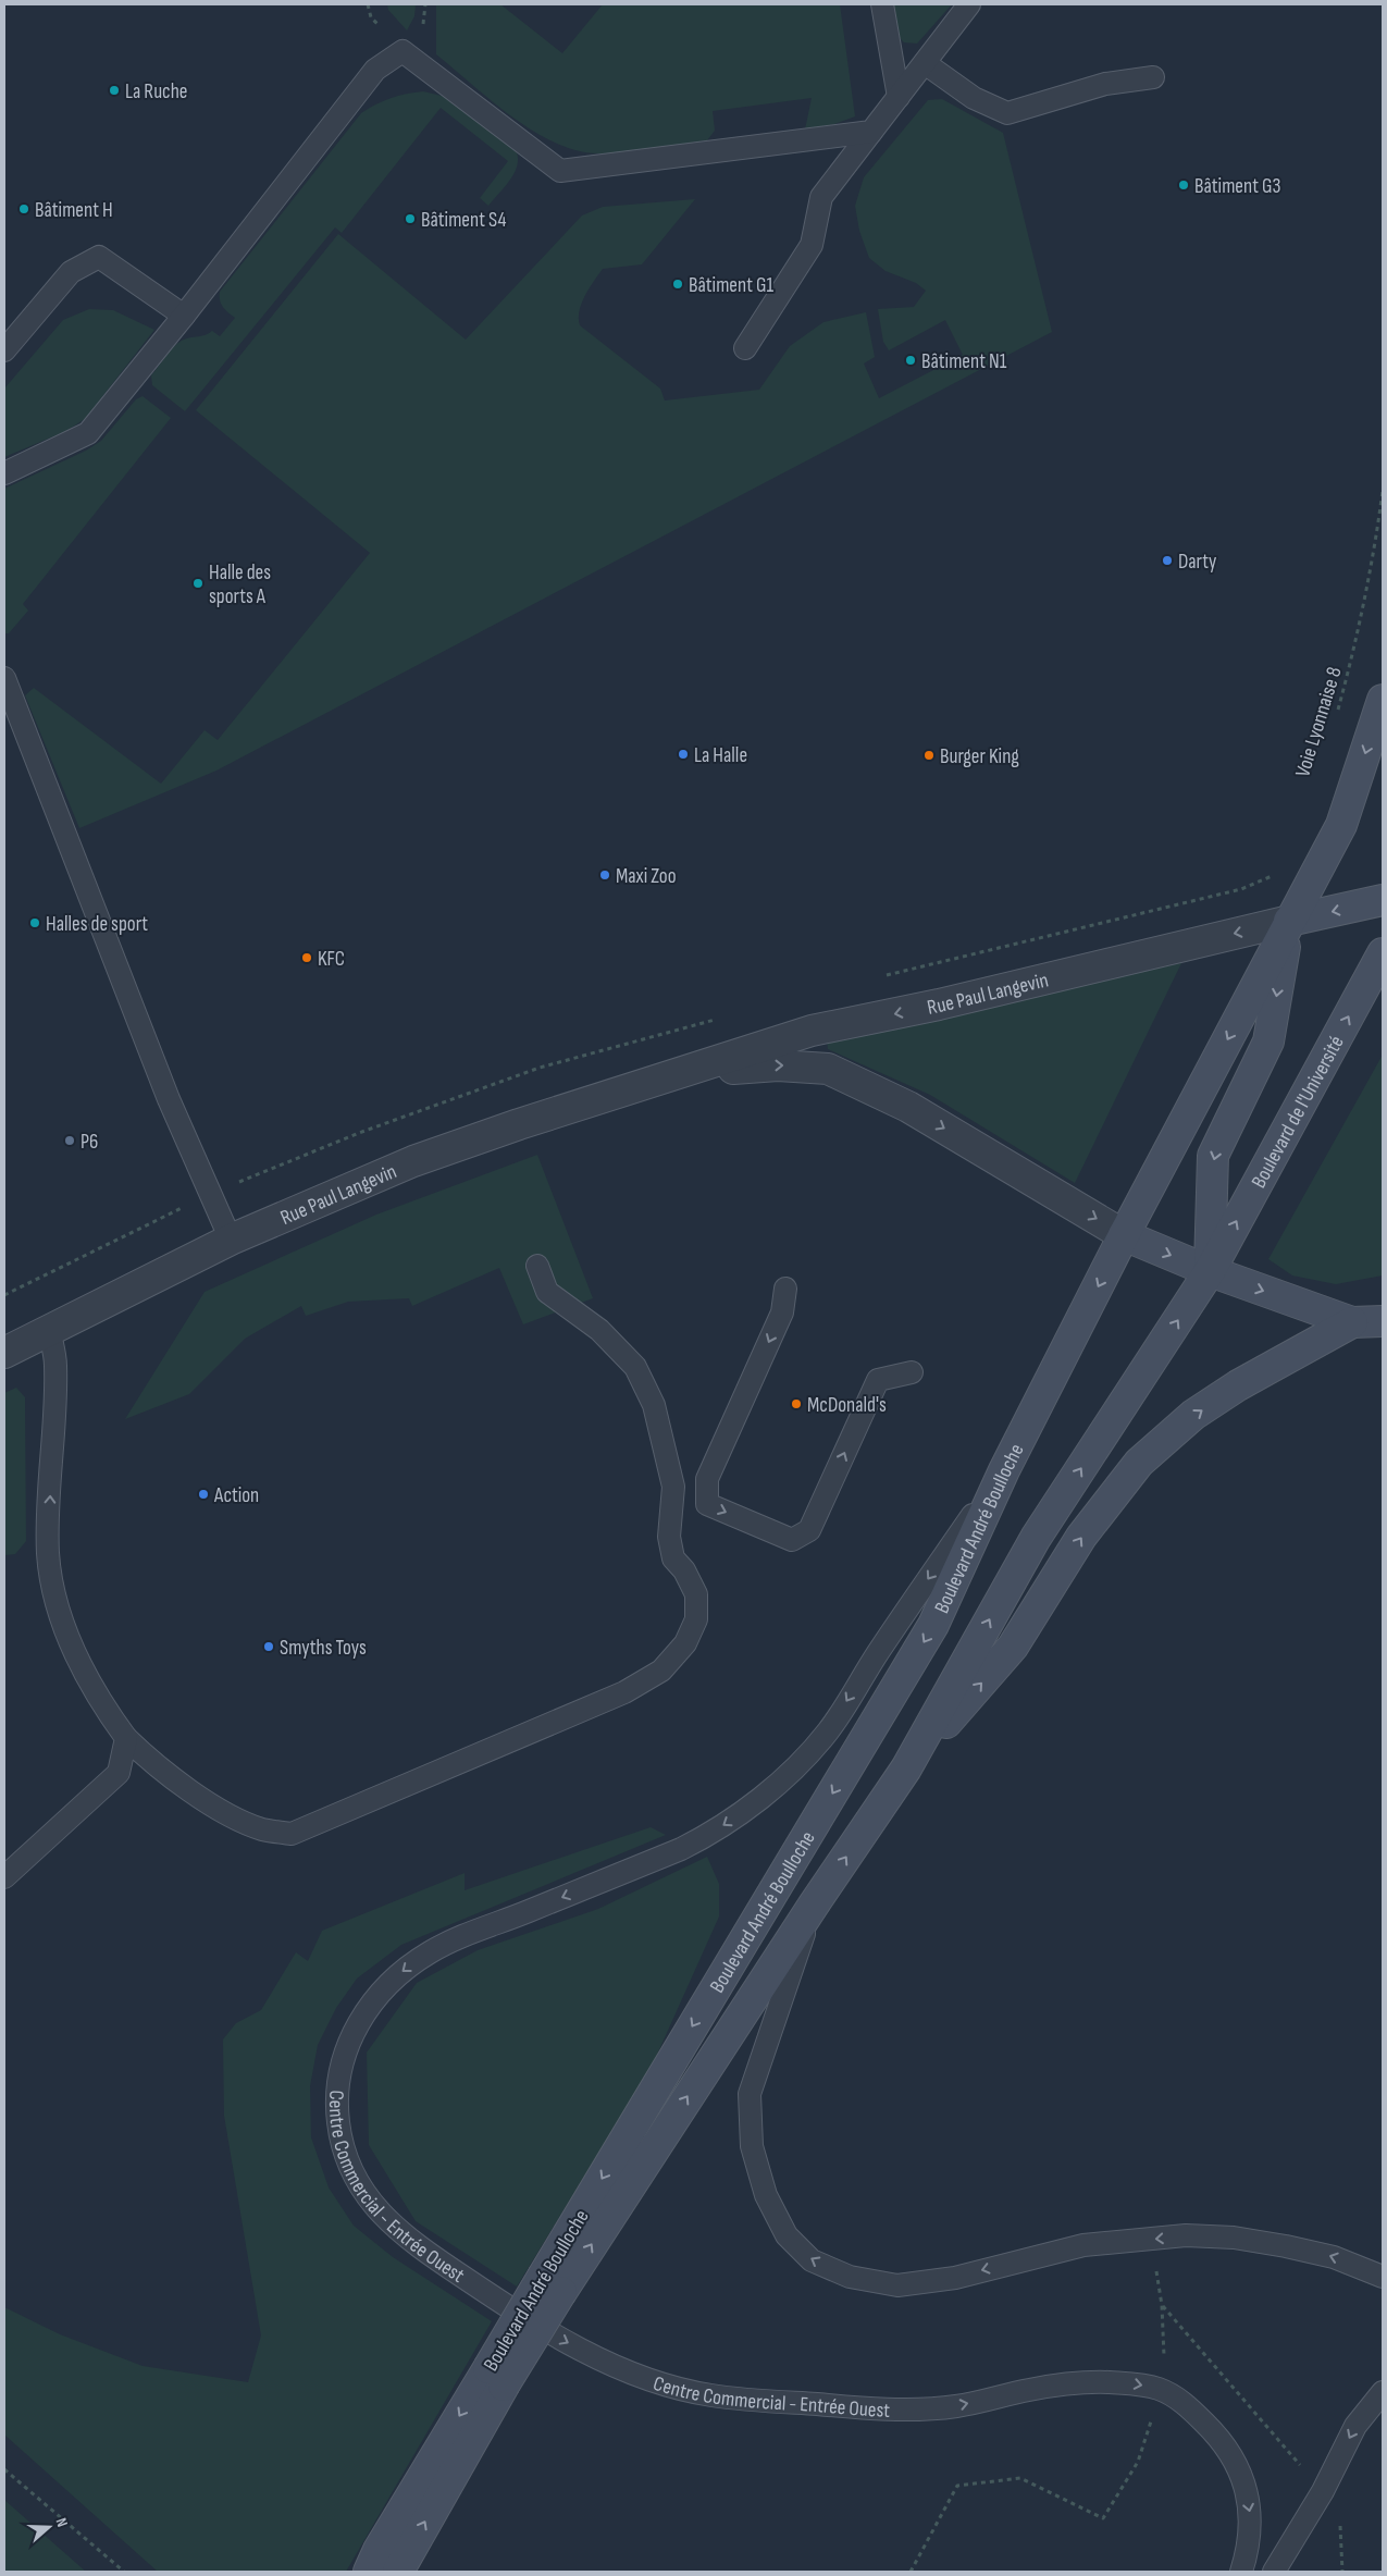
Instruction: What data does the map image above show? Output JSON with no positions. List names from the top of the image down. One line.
{"streets":{"main road":["Boulevard de l'Université","Boulevard André Boulloche"],"street":["Rue Paul Langevin"],"lane":["Centre Commercial - Entrée Ouest"],"path":["Voie Lyonnaise 8"]},"crossings":[["Rue Paul Langevin","Boulevard André Boulloche"],["Boulevard de l'Université","Boulevard André Boulloche"],["Boulevard André Boulloche","Centre Commercial - Entrée Ouest"]],"places":["La Ruche","Bâtiment G3","Bâtiment H","Bâtiment S4","Bâtiment G1","Bâtiment N1","Darty","Halle des sports A","La Halle","Burger King","Maxi Zoo","Halles de sport","KFC","P6","McDonald's","Action","Smyths Toys"],"north":"right"}
